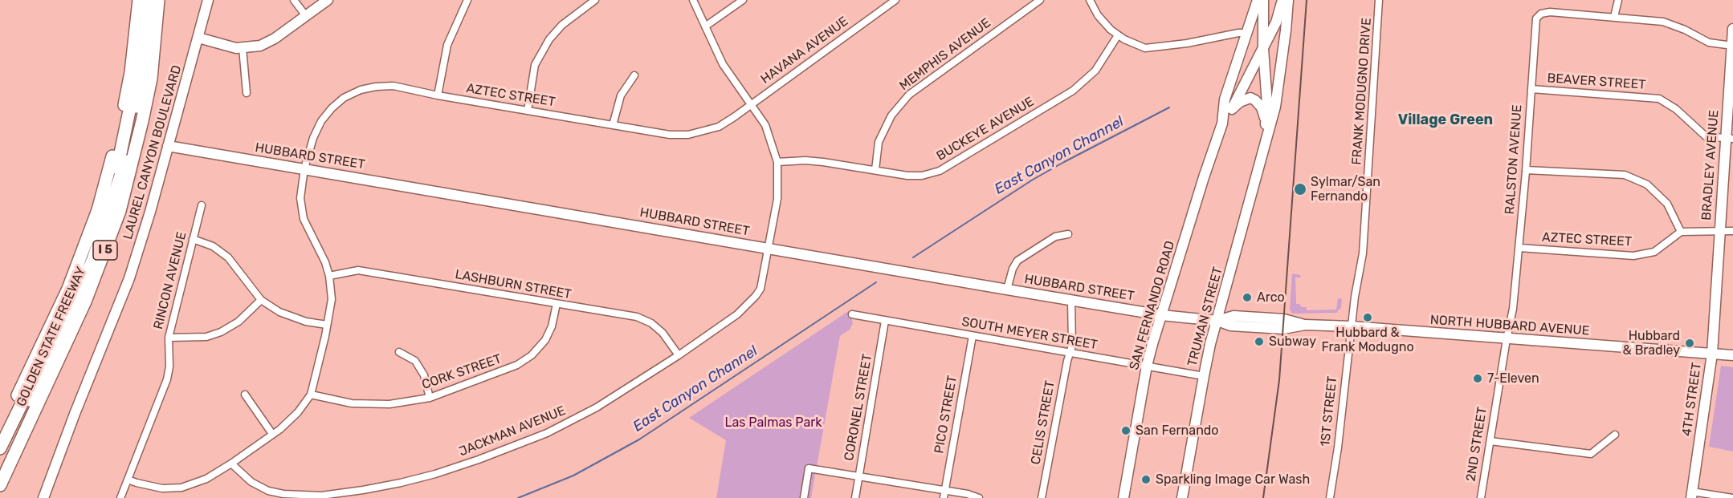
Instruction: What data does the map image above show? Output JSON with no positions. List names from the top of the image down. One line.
{"streets":{"highway":["I 5","GOLDEN STATE FREEWAY"],"main road":["LAUREL CANYON BOULEVARD","HUBBARD STREET","BRADLEY AVENUE","SAN FERNANDO ROAD","TRUMAN STREET","NORTH HUBBARD AVENUE","4TH STREET"],"street":["HAVANA AVENUE","MEMPHIS AVENUE","BEAVER STREET","FRANK MODUGNO DRIVE","AZTEC STREET","BUCKEYE AVENUE","RALSTON AVENUE","RINCON AVENUE","LASHBURN STREET","SOUTH MEYER STREET","CORK STREET","CORONEL STREET","1ST STREET","PICO STREET","CELIS STREET","JACKMAN AVENUE","2ND STREET"]},"crossings":[["HAVANA AVENUE","AZTEC STREET"],["HAVANA AVENUE","JACKMAN AVENUE"],["MEMPHIS AVENUE","BUCKEYE AVENUE"],["BEAVER STREET","RALSTON AVENUE"],["BEAVER STREET","BRADLEY AVENUE"],["FRANK MODUGNO DRIVE","NORTH HUBBARD AVENUE"],["FRANK MODUGNO DRIVE","1ST STREET"],["AZTEC STREET","HUBBARD STREET"],["AZTEC STREET","RALSTON AVENUE"],["AZTEC STREET","LASHBURN STREET"],["AZTEC STREET","CORK STREET"],["AZTEC STREET","JACKMAN AVENUE"],["BUCKEYE AVENUE","JACKMAN AVENUE"],["LAUREL CANYON BOULEVARD","HUBBARD STREET"],["HUBBARD STREET","SAN FERNANDO ROAD"],["HUBBARD STREET","TRUMAN STREET"],["HUBBARD STREET","NORTH HUBBARD AVENUE"],["HUBBARD STREET","CELIS STREET"],["HUBBARD STREET","JACKMAN AVENUE"],["RALSTON AVENUE","2ND STREET"],["BRADLEY AVENUE","4TH STREET"],["LASHBURN STREET","CORK STREET"],["LASHBURN STREET","JACKMAN AVENUE"],["SAN FERNANDO ROAD","TRUMAN STREET"],["SAN FERNANDO ROAD","SOUTH MEYER STREET"],["TRUMAN STREET","SOUTH MEYER STREET"],["NORTH HUBBARD AVENUE","4TH STREET"],["NORTH HUBBARD AVENUE","1ST STREET"],["NORTH HUBBARD AVENUE","2ND STREET"],["SOUTH MEYER STREET","CORONEL STREET"],["SOUTH MEYER STREET","PICO STREET"],["SOUTH MEYER STREET","CELIS STREET"]],"districts":["Village Green"],"water":["East Canyon Channel"],"parks":["Las Palmas Park"],"places":["Sylmar/San Fernando","Arco","Hubbard & Frank Modugno","Subway","Hubbard & Bradley","7-Eleven","San Fernando","Sparkling Image Car Wash"]}
